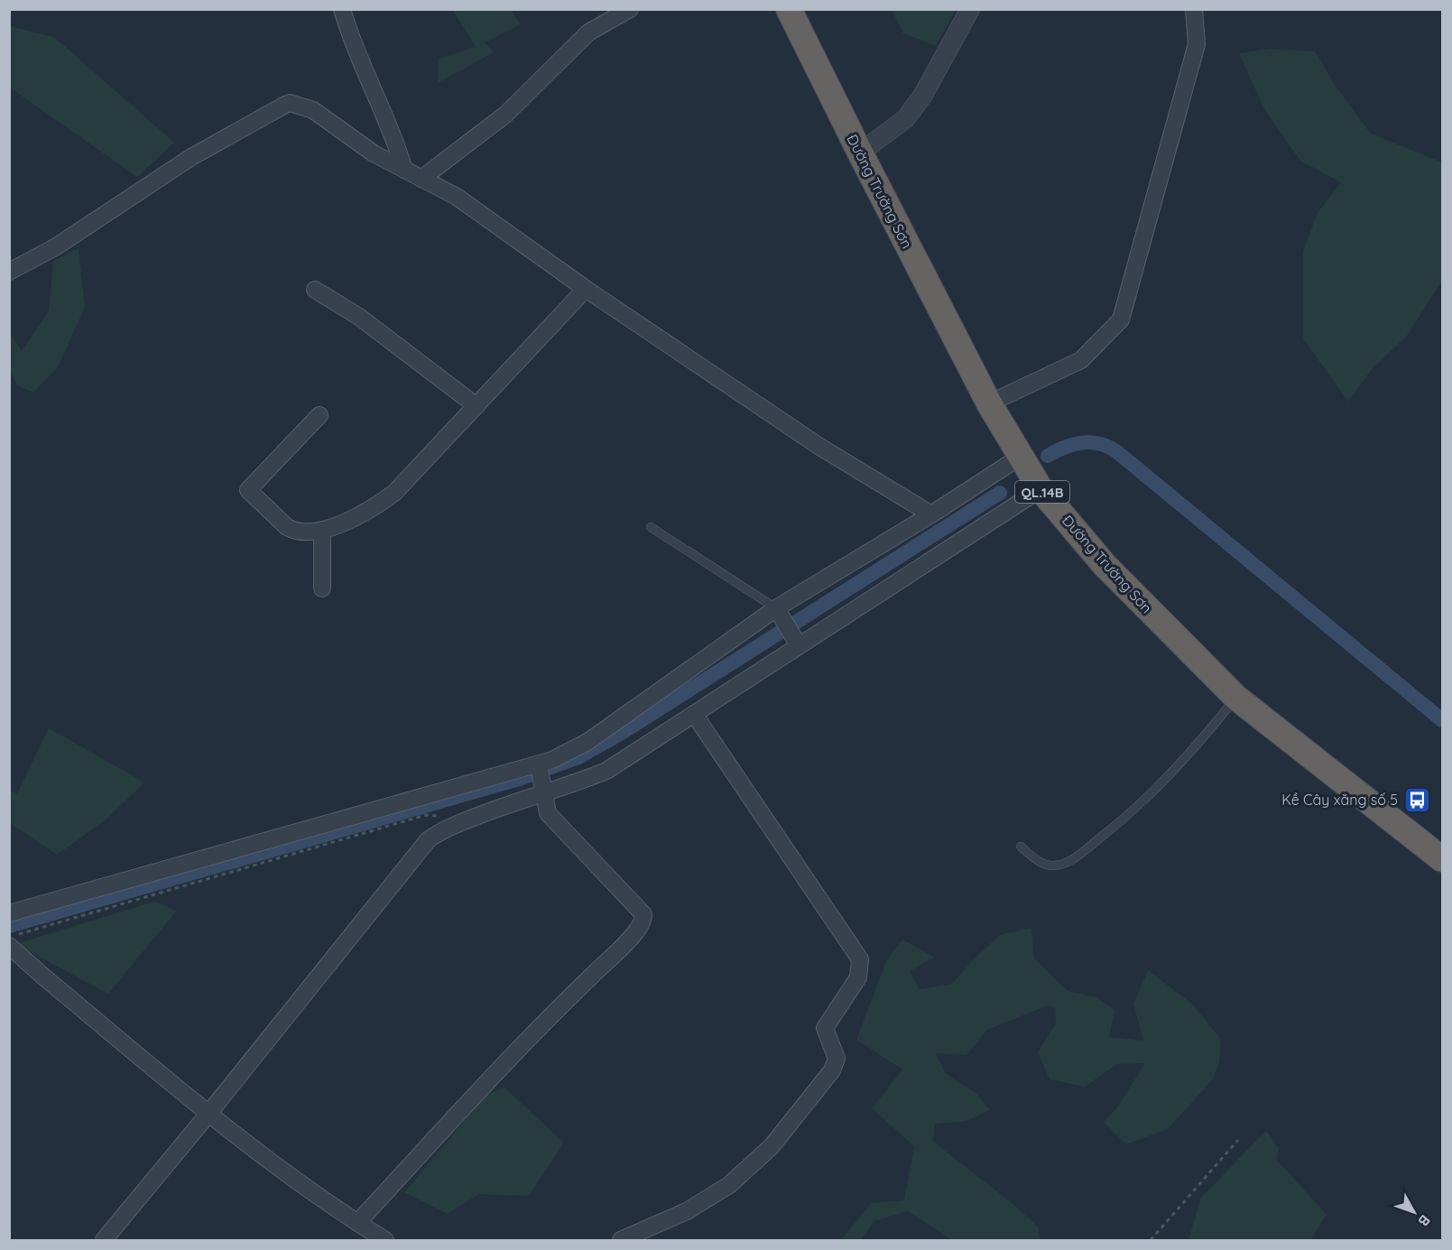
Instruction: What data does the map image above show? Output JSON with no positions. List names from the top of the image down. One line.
{"streets":{"highway":["Đường Trường Sơn","QL.14B"]},"places":{"bus stop":["Kề Cây xăng số 5"]},"north":"bottom right"}
